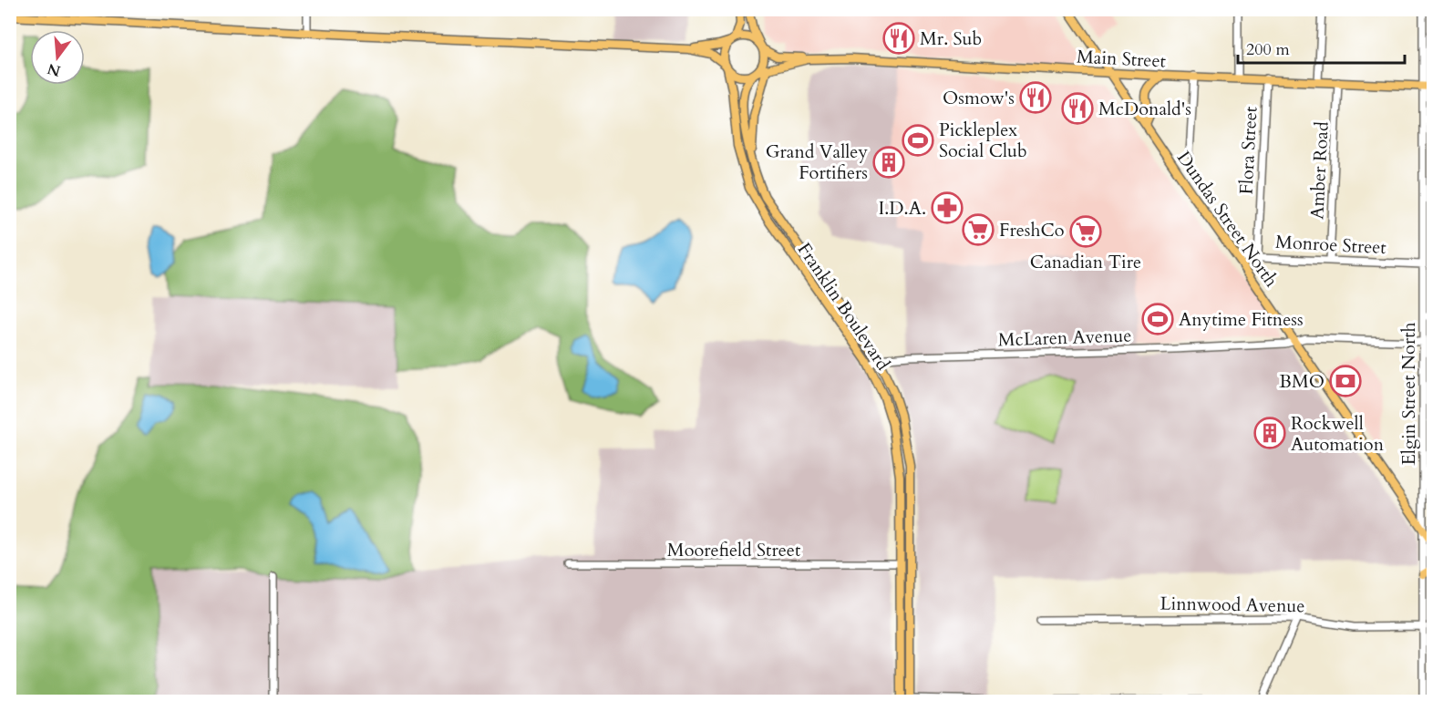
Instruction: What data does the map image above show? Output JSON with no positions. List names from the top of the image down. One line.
{"streets":{"main road":["Main Street","Dundas Street North","Franklin Boulevard"],"street":["Flora Street","Amber Road","Monroe Street","McLaren Avenue","Elgin Street North","Moorefield Street","Linnwood Avenue"]},"crossings":[["Main Street","Flora Street"],["Main Street","Amber Road"],["Main Street","Dundas Street North"],["Main Street","Franklin Boulevard"],["Main Street","Elgin Street North"],["Flora Street","Monroe Street"],["Amber Road","Monroe Street"],["Dundas Street North","Monroe Street"],["Dundas Street North","McLaren Avenue"],["Dundas Street North","Elgin Street North"],["Monroe Street","Elgin Street North"],["Franklin Boulevard","McLaren Avenue"],["Franklin Boulevard","Moorefield Street"],["McLaren Avenue","Elgin Street North"],["Elgin Street North","Linnwood Avenue"]],"places":{"restaurant":["Mr. Sub","Osmow's","McDonald's"],"sports":["Pickleplex Social Club","Anytime Fitness"],"building":["Grand Valley Fortifiers","Rockwell Automation"],"pharmacy":["I.D.A."],"supermarket":["FreshCo","Canadian Tire"],"bank":["BMO"]},"scale_bar":"200 m","north":"bottom"}
